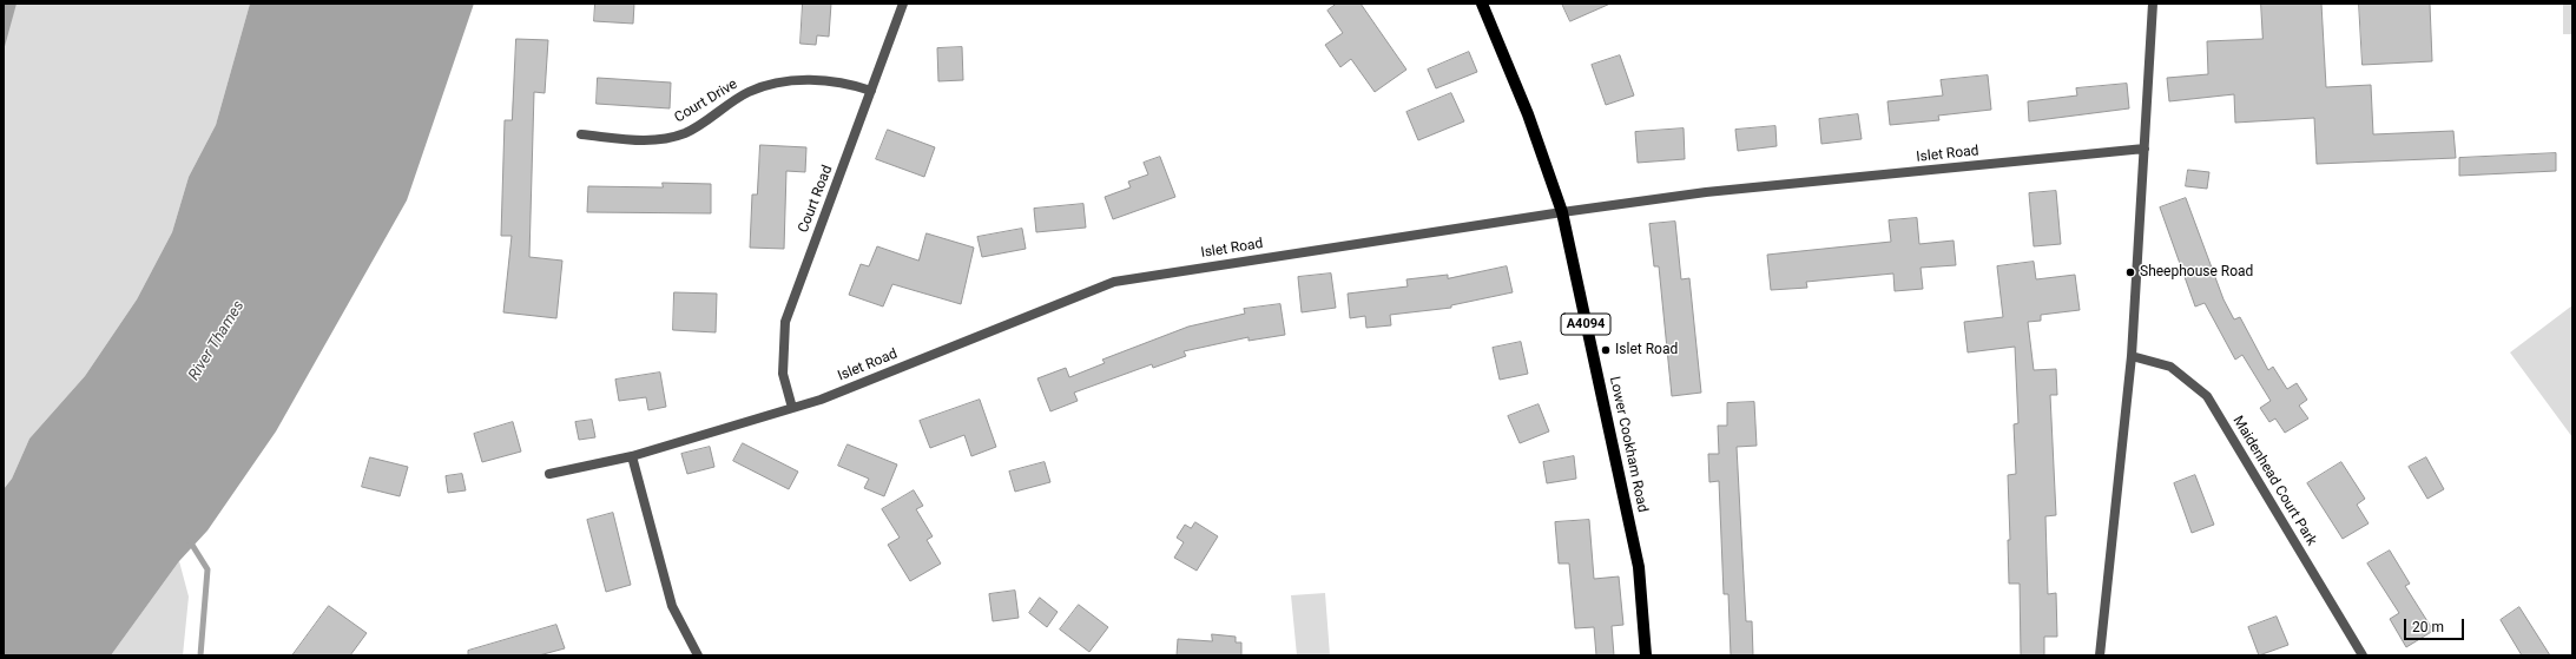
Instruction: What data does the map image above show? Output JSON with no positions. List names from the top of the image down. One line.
{"streets":{"main road":["A4094","Lower Cookham Road"],"street":["Court Drive","Islet Road","Court Road","Maidenhead Court Park"]},"crossings":[["Court Drive","Court Road"],["Islet Road","Court Road"],["Islet Road","Lower Cookham Road"]],"water":["River Thames"],"places":["Sheephouse Road","Islet Road"],"scale_bar":"20 m"}
